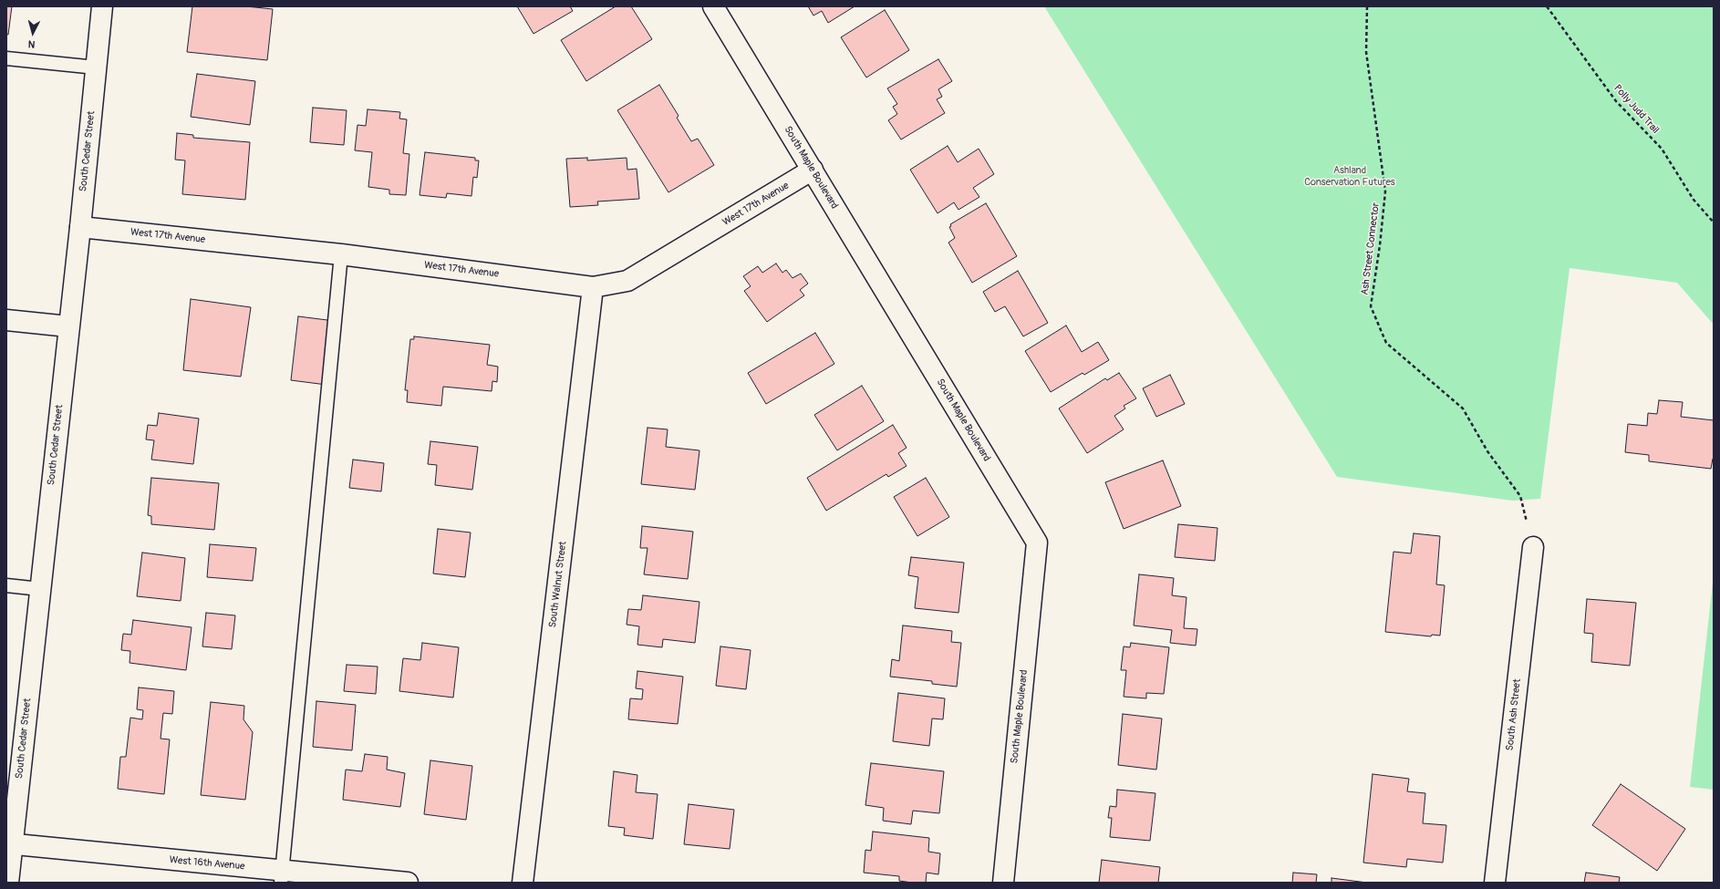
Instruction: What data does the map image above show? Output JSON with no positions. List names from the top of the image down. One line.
{"streets":{"street":["South Cedar Street","South Maple Boulevard","West 17th Avenue","South Walnut Street","South Ash Street","West 16th Avenue"],"path":["Polly Judd Trail","Ash Street Connector"]},"crossings":[["South Cedar Street","West 17th Avenue"],["South Cedar Street","West 16th Avenue"],["South Maple Boulevard","West 17th Avenue"],["West 17th Avenue","South Walnut Street"],["Ash Street Connector","South Ash Street"]],"parks":["Ashland Conservation Futures"],"north":"bottom"}
